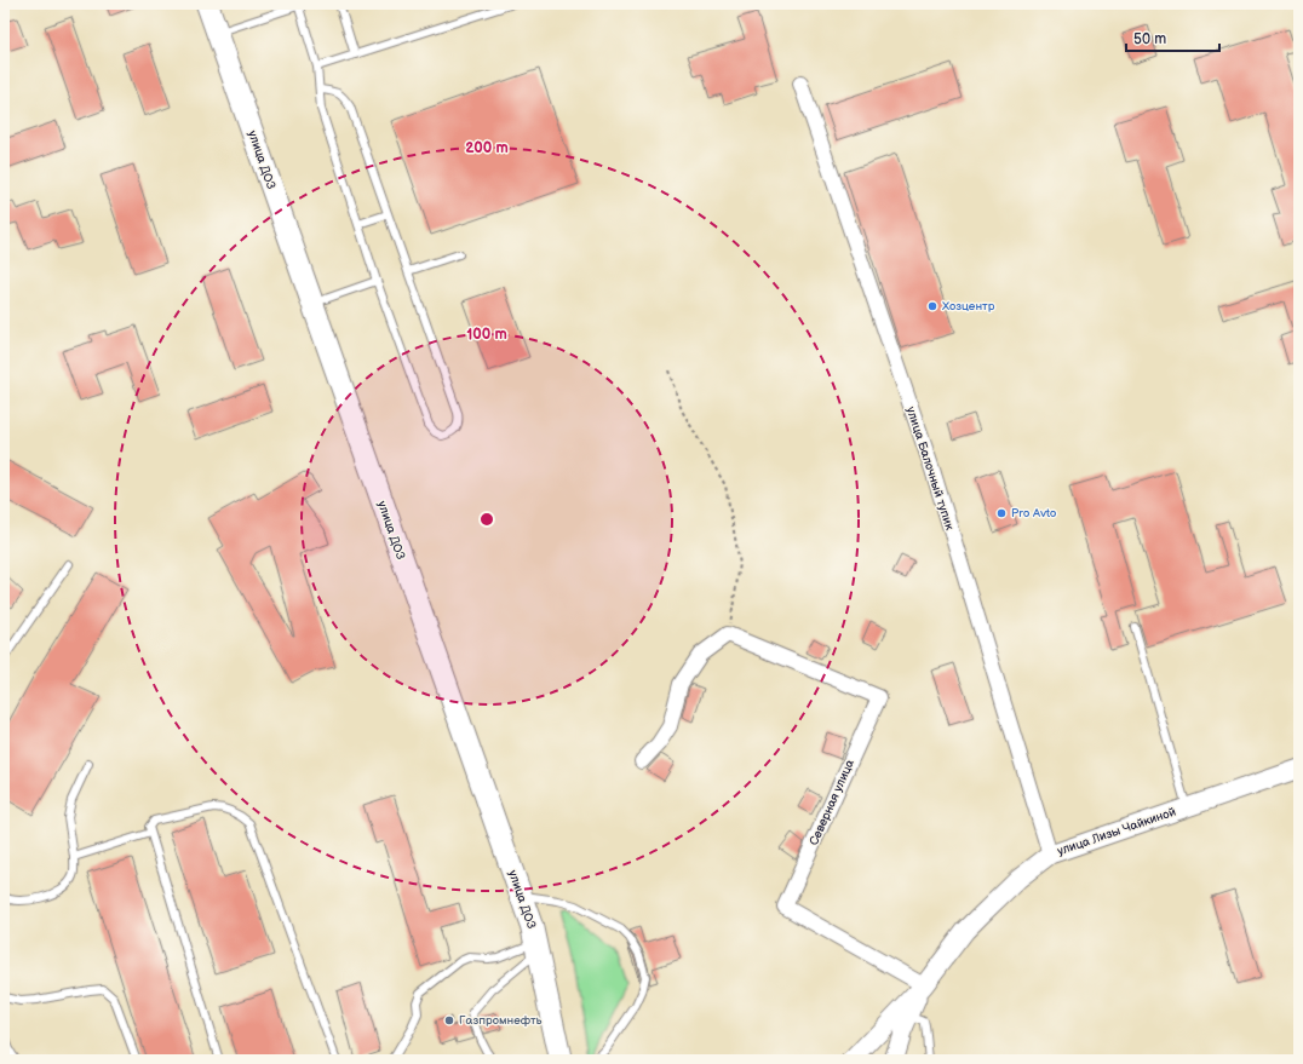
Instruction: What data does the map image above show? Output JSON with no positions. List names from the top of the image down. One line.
{"streets":{"main road":["улица ДОЗ"],"street":["улица Балочный тупик","Северная улица","улица Лизы Чайкиной"]},"crossings":[["улица Балочный тупик","улица Лизы Чайкиной"],["Северная улица","улица Лизы Чайкиной"]],"places":["Хозцентр","Pro Аvto","Газпромнефть"],"scale_bar":"50 m","rings":["200 m","100 m"]}
